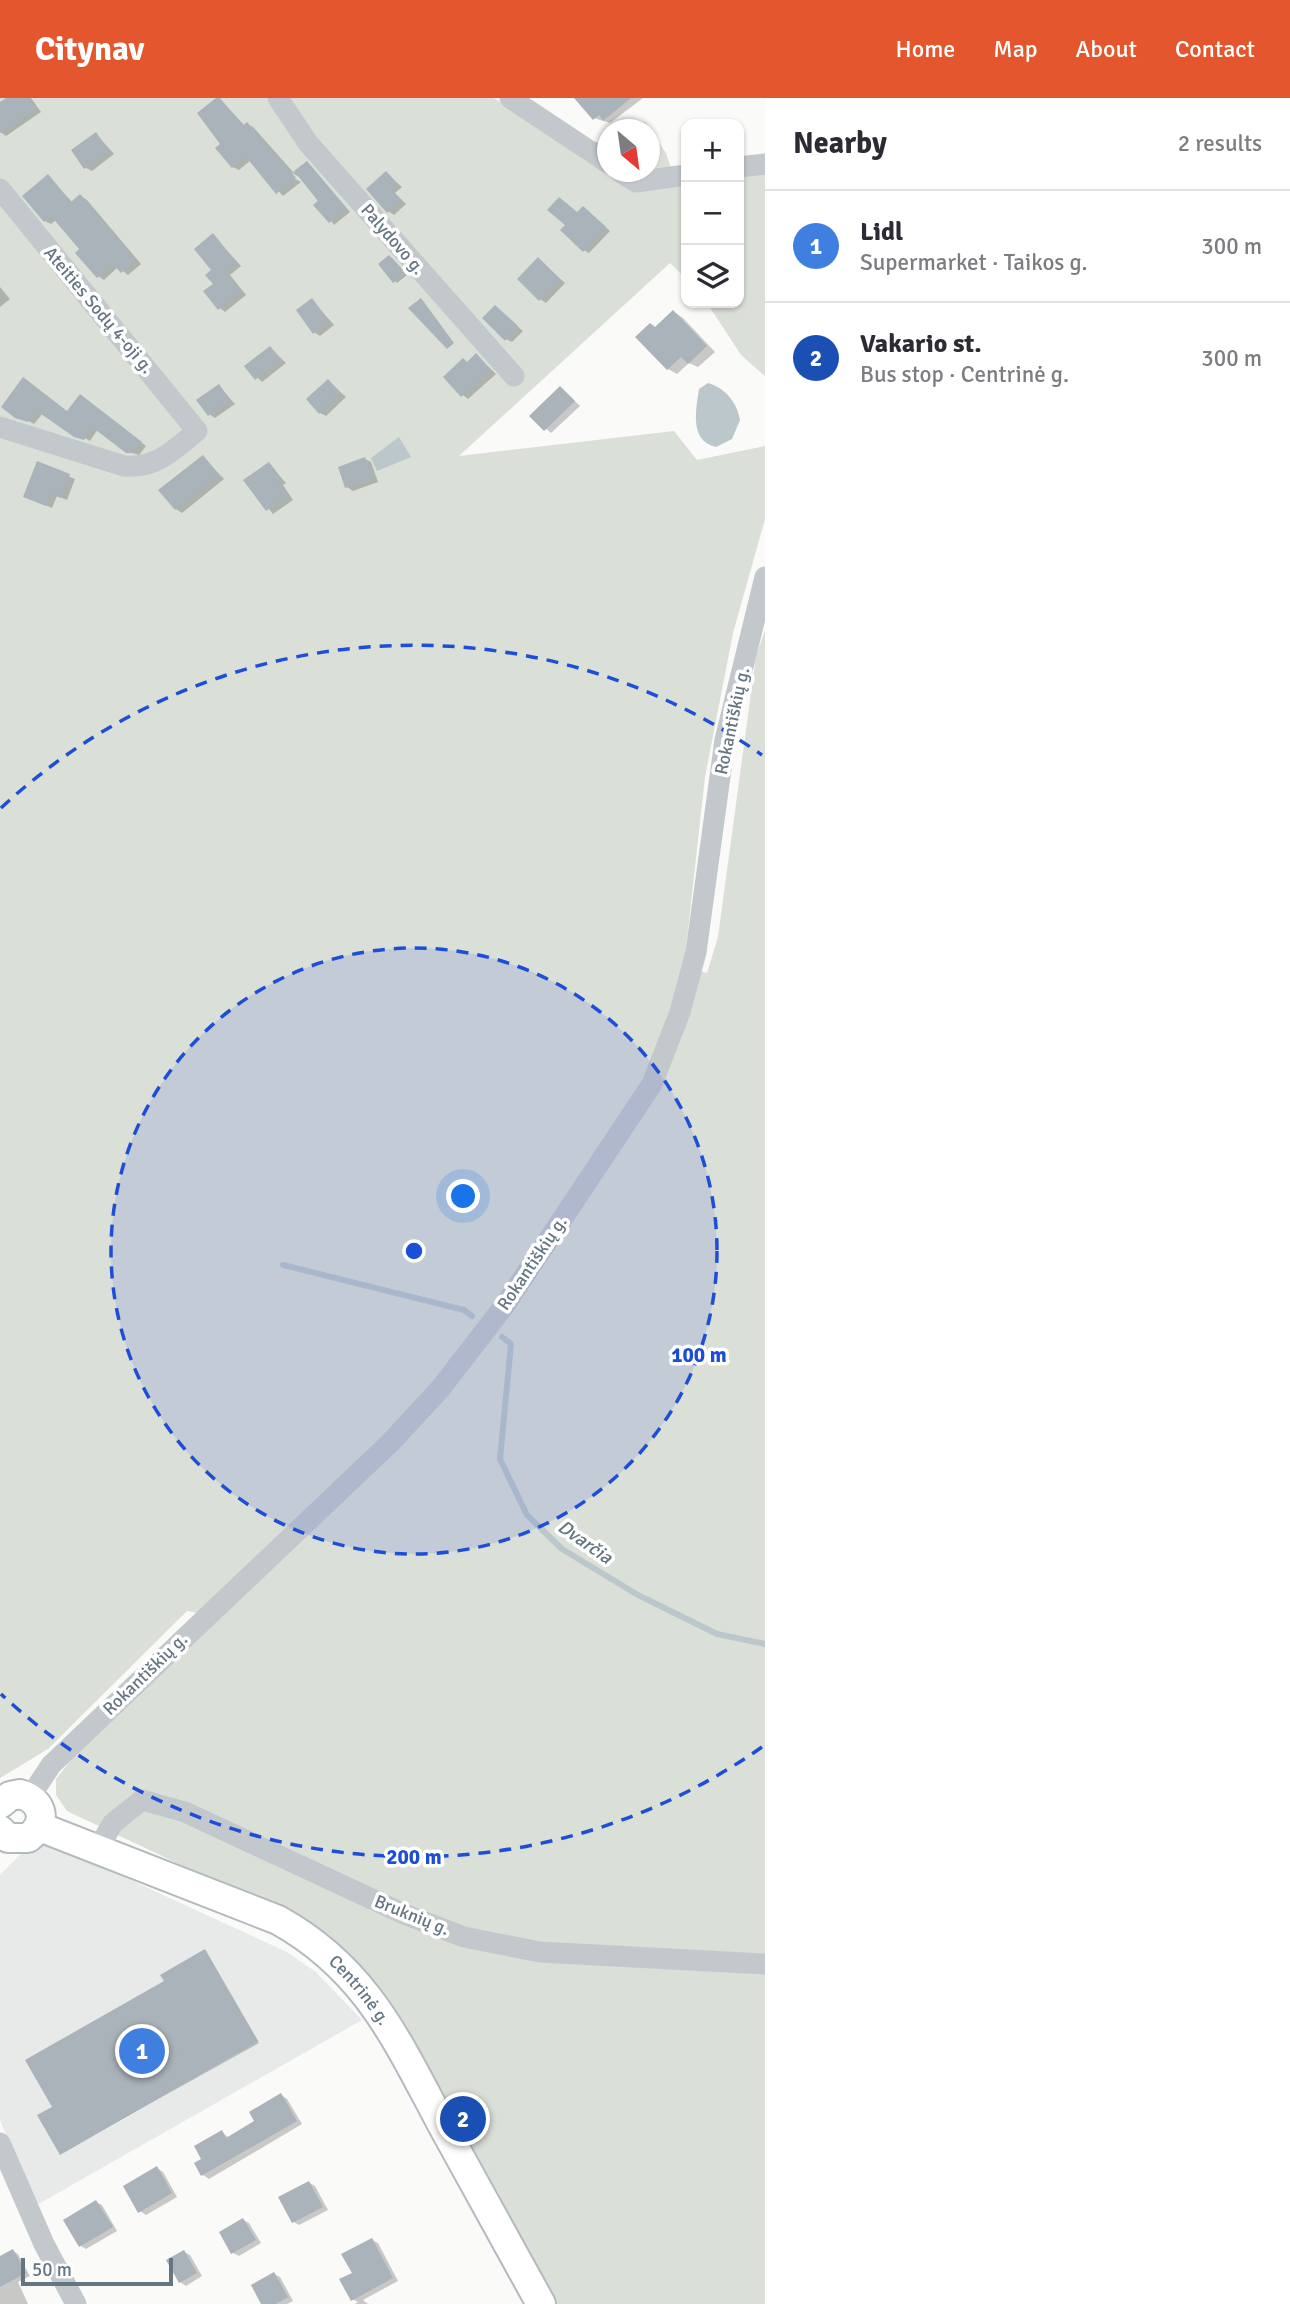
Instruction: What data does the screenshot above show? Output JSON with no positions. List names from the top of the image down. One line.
{"streets":{"main road":["Centrinė g."],"street":["Palydovo g.","Ateities Sodų 4-oji g.","Rokantiškių g.","Bruknių g."]},"crossings":[["Bruknių g.","Centrinė g."]],"water":["Dvarčia"],"scale_bar":"50 m","north":"bottom right","page":{"header":"Citynav","nav":["Home","Map","About","Contact"],"heading":["Nearby","2 results"],"map_buttons":["+","−"],"list":[{"mark":"1","name":"Lidl","note":"Supermarket · Taikos g.","value":"300 m"},{"mark":"2","name":"Vakario st.","note":"Bus stop · Centrinė g.","value":"300 m"}],"pins":["1","2"],"scale":"50 m"},"rings":["100 m","200 m"]}
